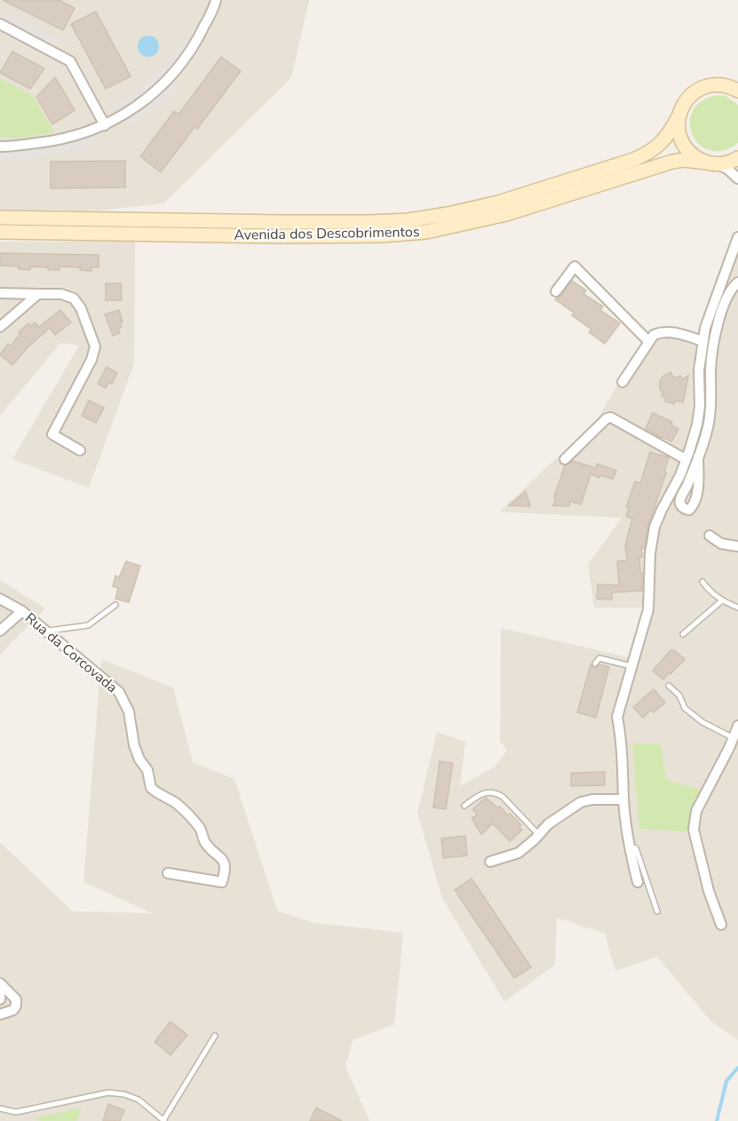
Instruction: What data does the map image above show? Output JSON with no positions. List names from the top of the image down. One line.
{"streets":{"street":["Avenida dos Descobrimentos","Rua da Corcovada"]}}
